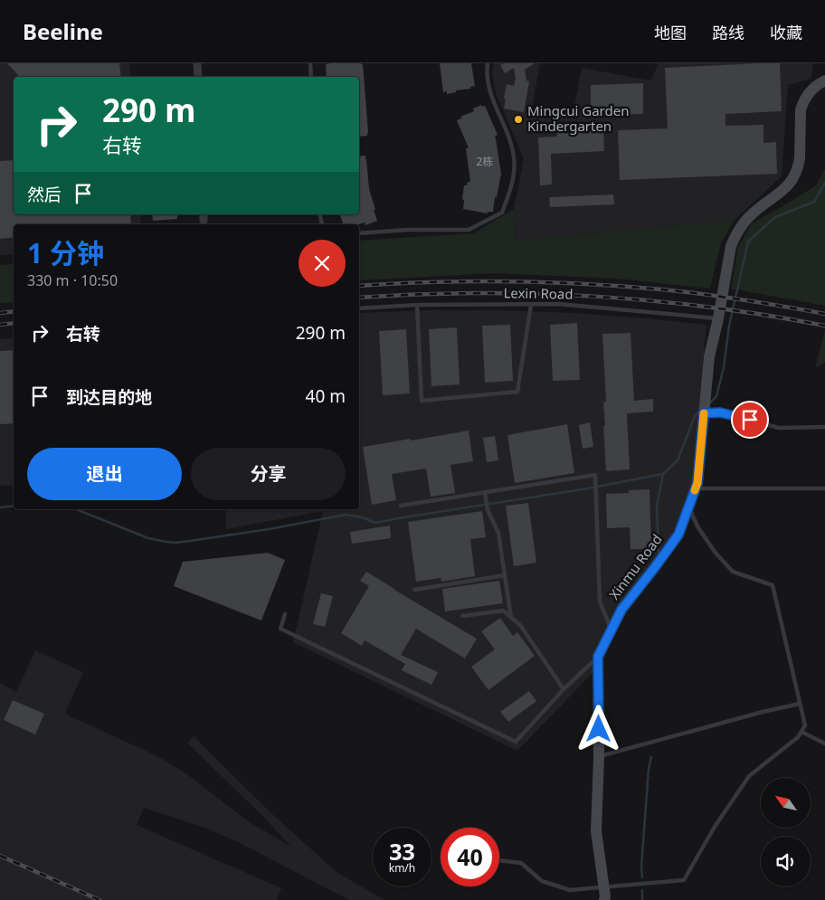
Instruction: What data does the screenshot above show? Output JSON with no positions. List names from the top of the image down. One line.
{"streets":{"street":["Xinmu Road"],"lane":["Lexin Road"]},"crossings":[["Lexin Road","Xinmu Road"]],"places":["Mingcui Garden Kindergarten"],"house_numbers":["2栋"],"north":"top left","page":{"header":"Beeline","nav":["地图","路线","收藏"],"turn":["290 m","右转"],"then":"然后","heading":["1 分钟","330 m · 10:50"],"list":[{"name":"右转","value":"290 m"},{"name":"到达目的地","value":"40 m"}],"buttons":["退出","分享"],"speed":"33 km/h","limit":"40"}}
